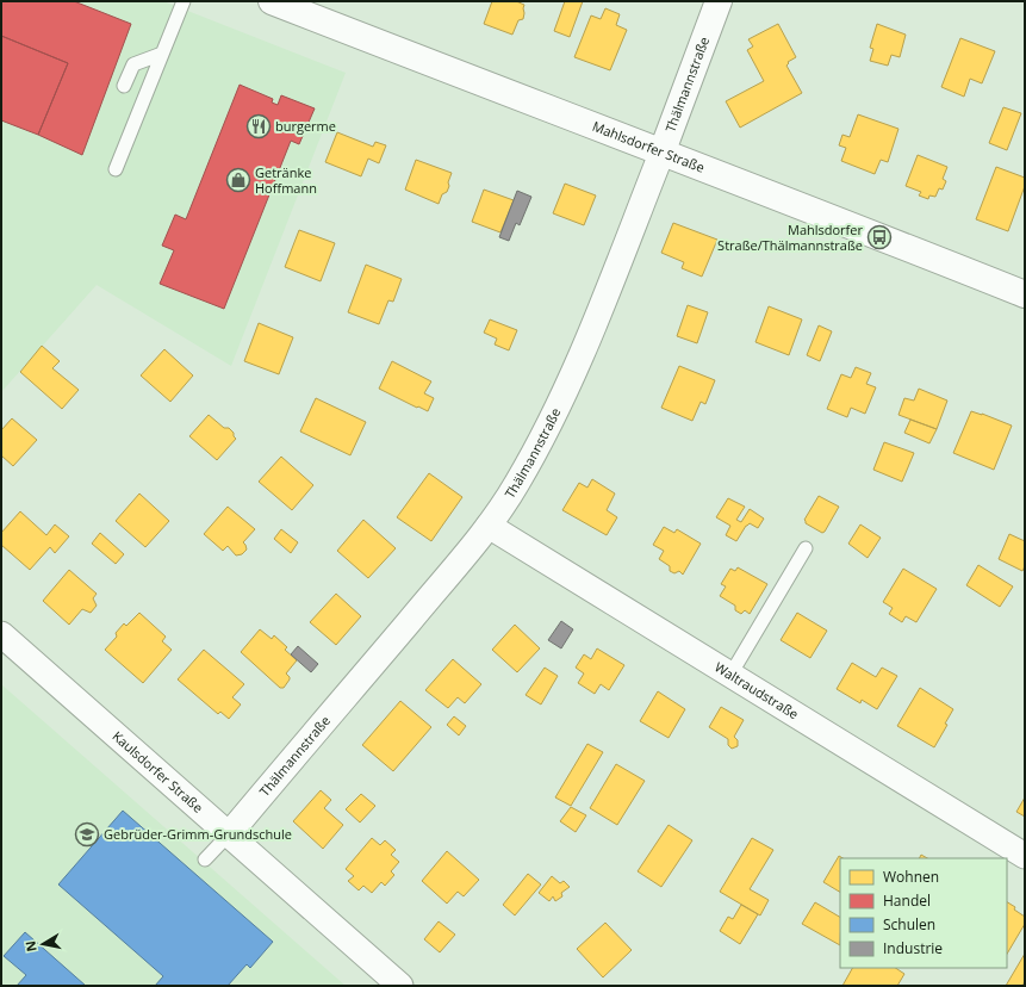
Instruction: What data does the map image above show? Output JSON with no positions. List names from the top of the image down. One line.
{"streets":{"main road":["Thälmannstraße","Mahlsdorfer Straße"],"street":["Waltraudstraße","Kaulsdorfer Straße"]},"crossings":[["Thälmannstraße","Mahlsdorfer Straße"],["Thälmannstraße","Waltraudstraße"],["Thälmannstraße","Kaulsdorfer Straße"]],"places":{"restaurant":["burgerme"],"shop":["Getränke Hoffmann"],"bus stop":["Mahlsdorfer Straße/Thälmannstraße"],"school or university":["Gebrüder-Grimm-Grundschule"]},"legend":["Wohnen","Handel","Schulen","Industrie"],"north":"left"}
